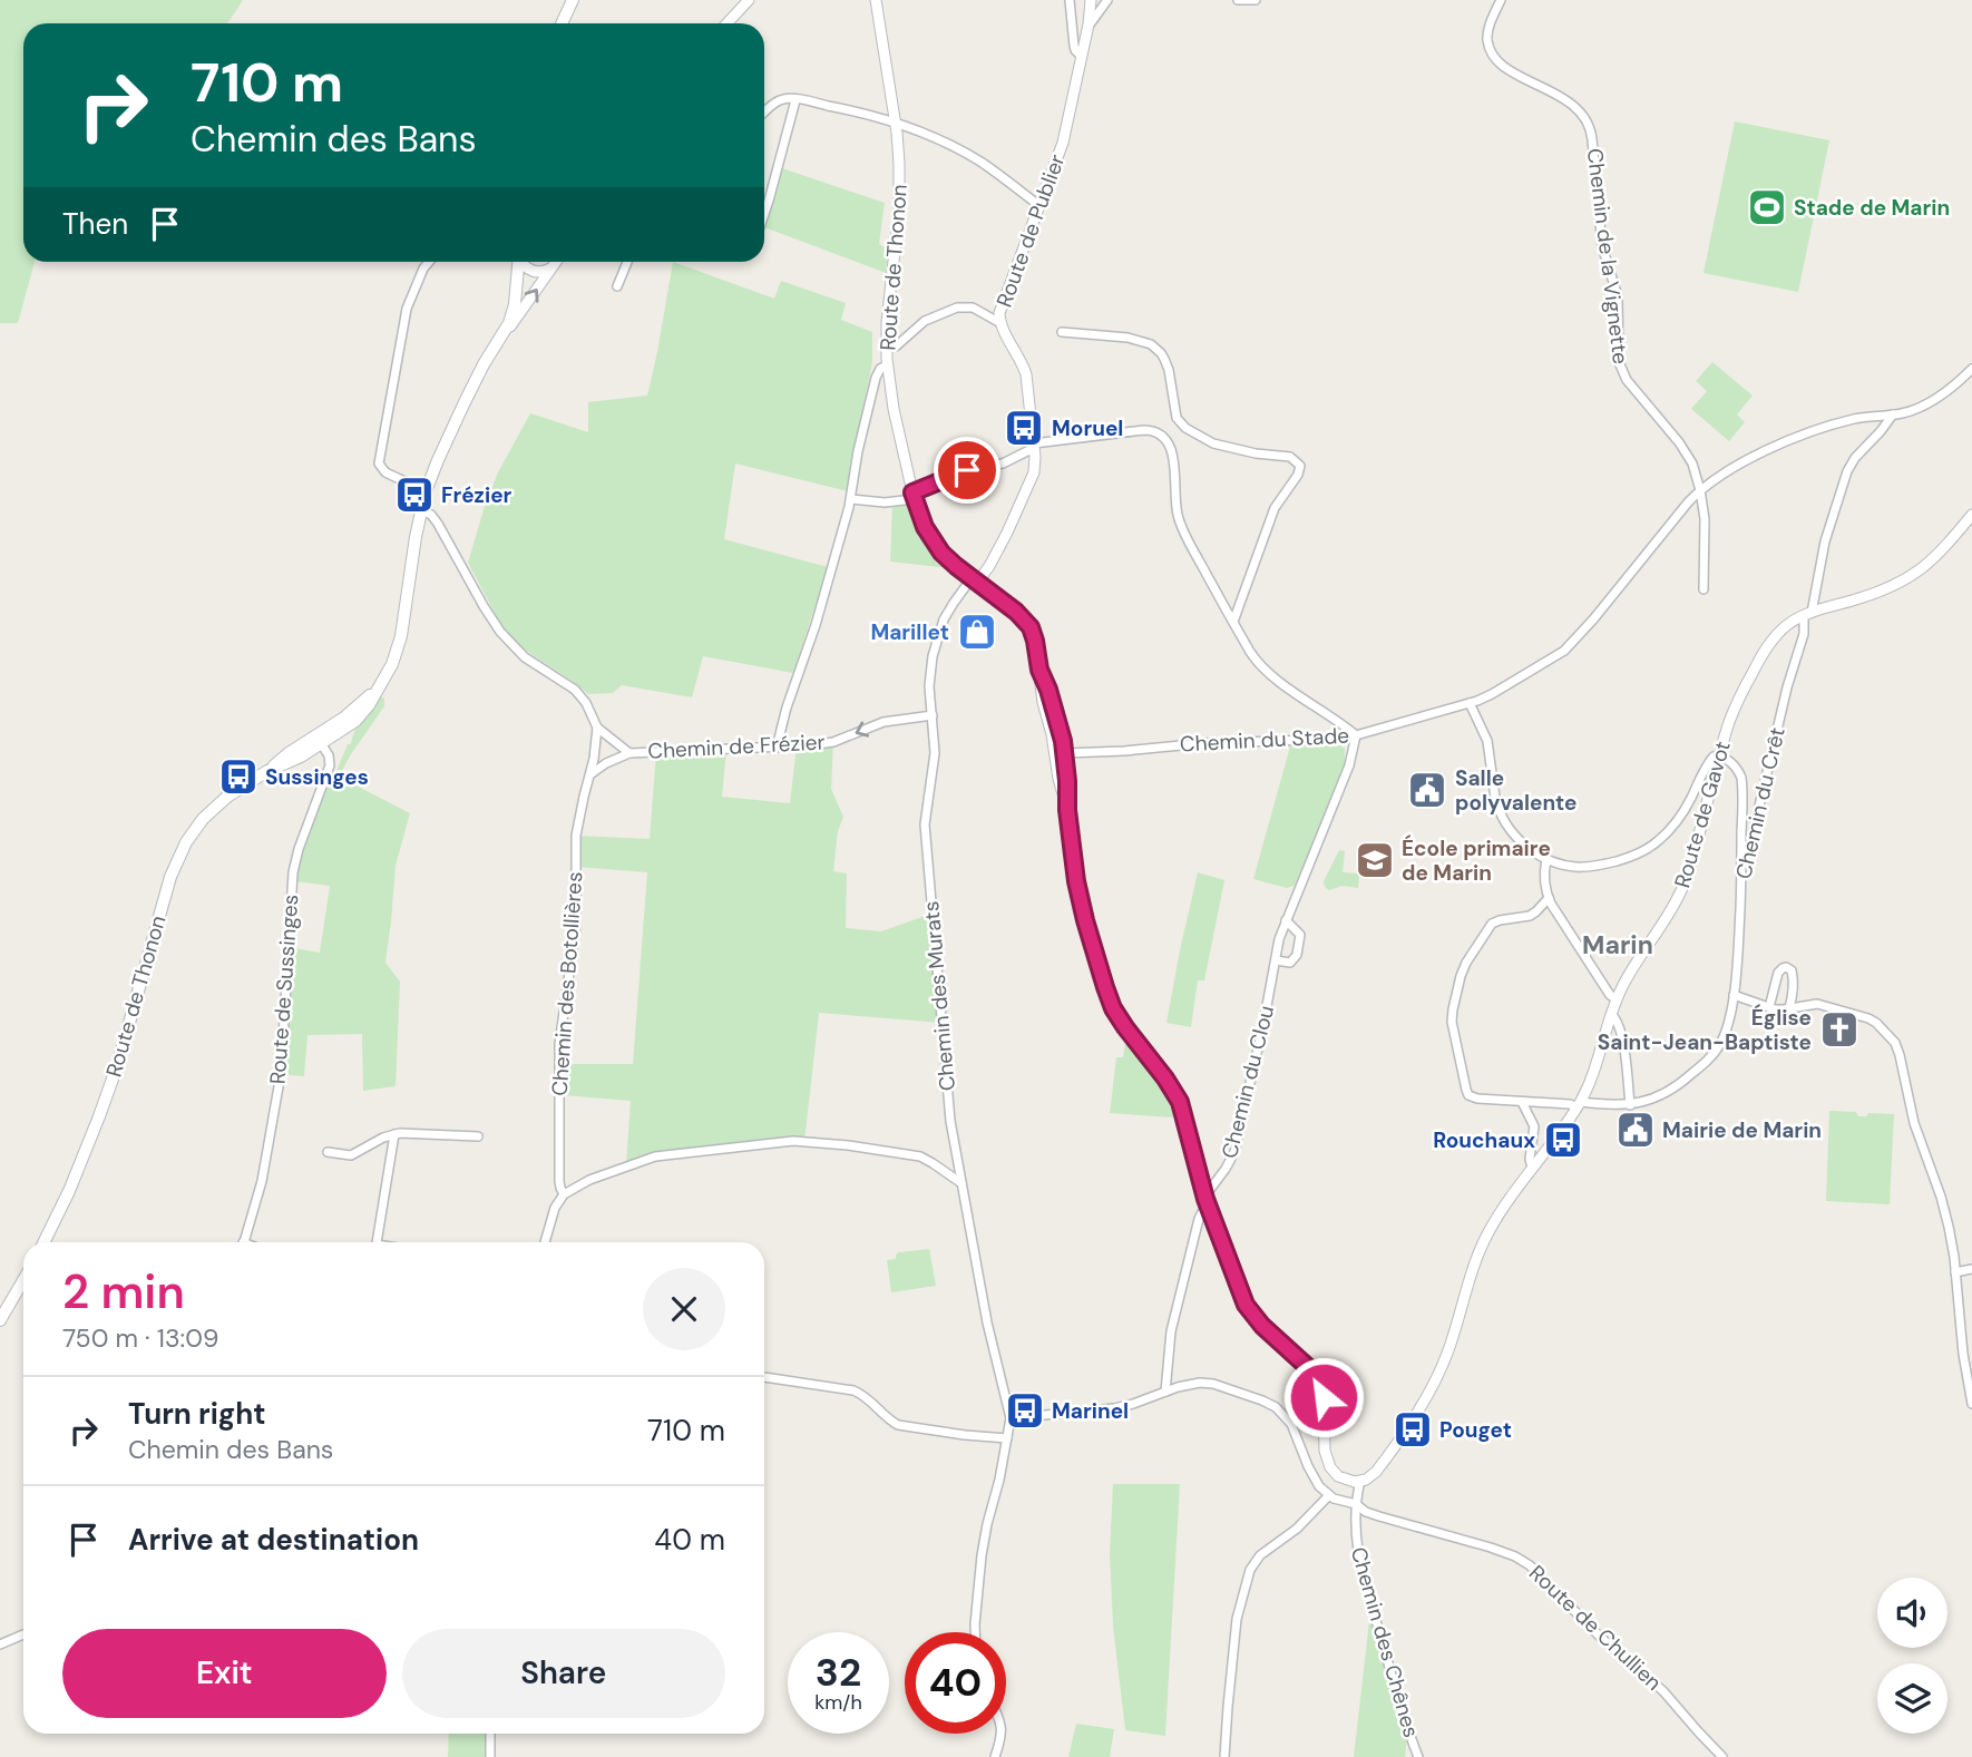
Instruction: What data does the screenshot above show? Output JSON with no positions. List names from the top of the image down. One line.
{"streets":{"main road":["Route de Thonon"],"street":["Route de Publier","Chemin de la Vignette","Chemin du Stade","Chemin de Frézier","Chemin du Crêt","Route de Gavot","Chemin des Botollières","Route de Sussinges","Chemin des Murats","Chemin du Clou","Route de Chullien","Chemin des Chênes"]},"crossings":[["Route de Publier","Route de Thonon"],["Route de Publier","Chemin des Murats"],["Chemin de la Vignette","Chemin du Stade"],["Route de Thonon","Chemin du Stade"],["Route de Thonon","Chemin de Frézier"],["Route de Thonon","Route de Gavot"],["Route de Thonon","Route de Sussinges"],["Route de Thonon","Chemin des Murats"],["Route de Thonon","Chemin du Clou"],["Route de Thonon","Chemin des Chênes"],["Chemin du Stade","Chemin du Crêt"],["Chemin du Stade","Chemin du Clou"],["Chemin de Frézier","Chemin des Botollières"],["Chemin de Frézier","Chemin des Murats"],["Chemin du Crêt","Route de Gavot"],["Route de Gavot","Chemin des Chênes"],["Route de Chullien","Chemin des Chênes"]],"districts":["Marin"],"places":{"sports":["Stade de Marin"],"bus stop":["Moruel","Frézier","Sussinges","Rouchaux","Marinel","Pouget"],"shop":["Marillet"],"public building":["Salle polyvalente","Mairie de Marin"],"school or university":["École primaire de Marin"],"church":["Église Saint-Jean-Baptiste"]},"page":{"turn":["710 m","Chemin des Bans"],"then":"Then","heading":["2 min","750 m · 13:09"],"list":[{"name":"Turn right","note":"Chemin des Bans","value":"710 m"},{"name":"Arrive at destination","value":"40 m"}],"buttons":["Exit","Share"],"speed":"32 km/h","limit":"40"}}
